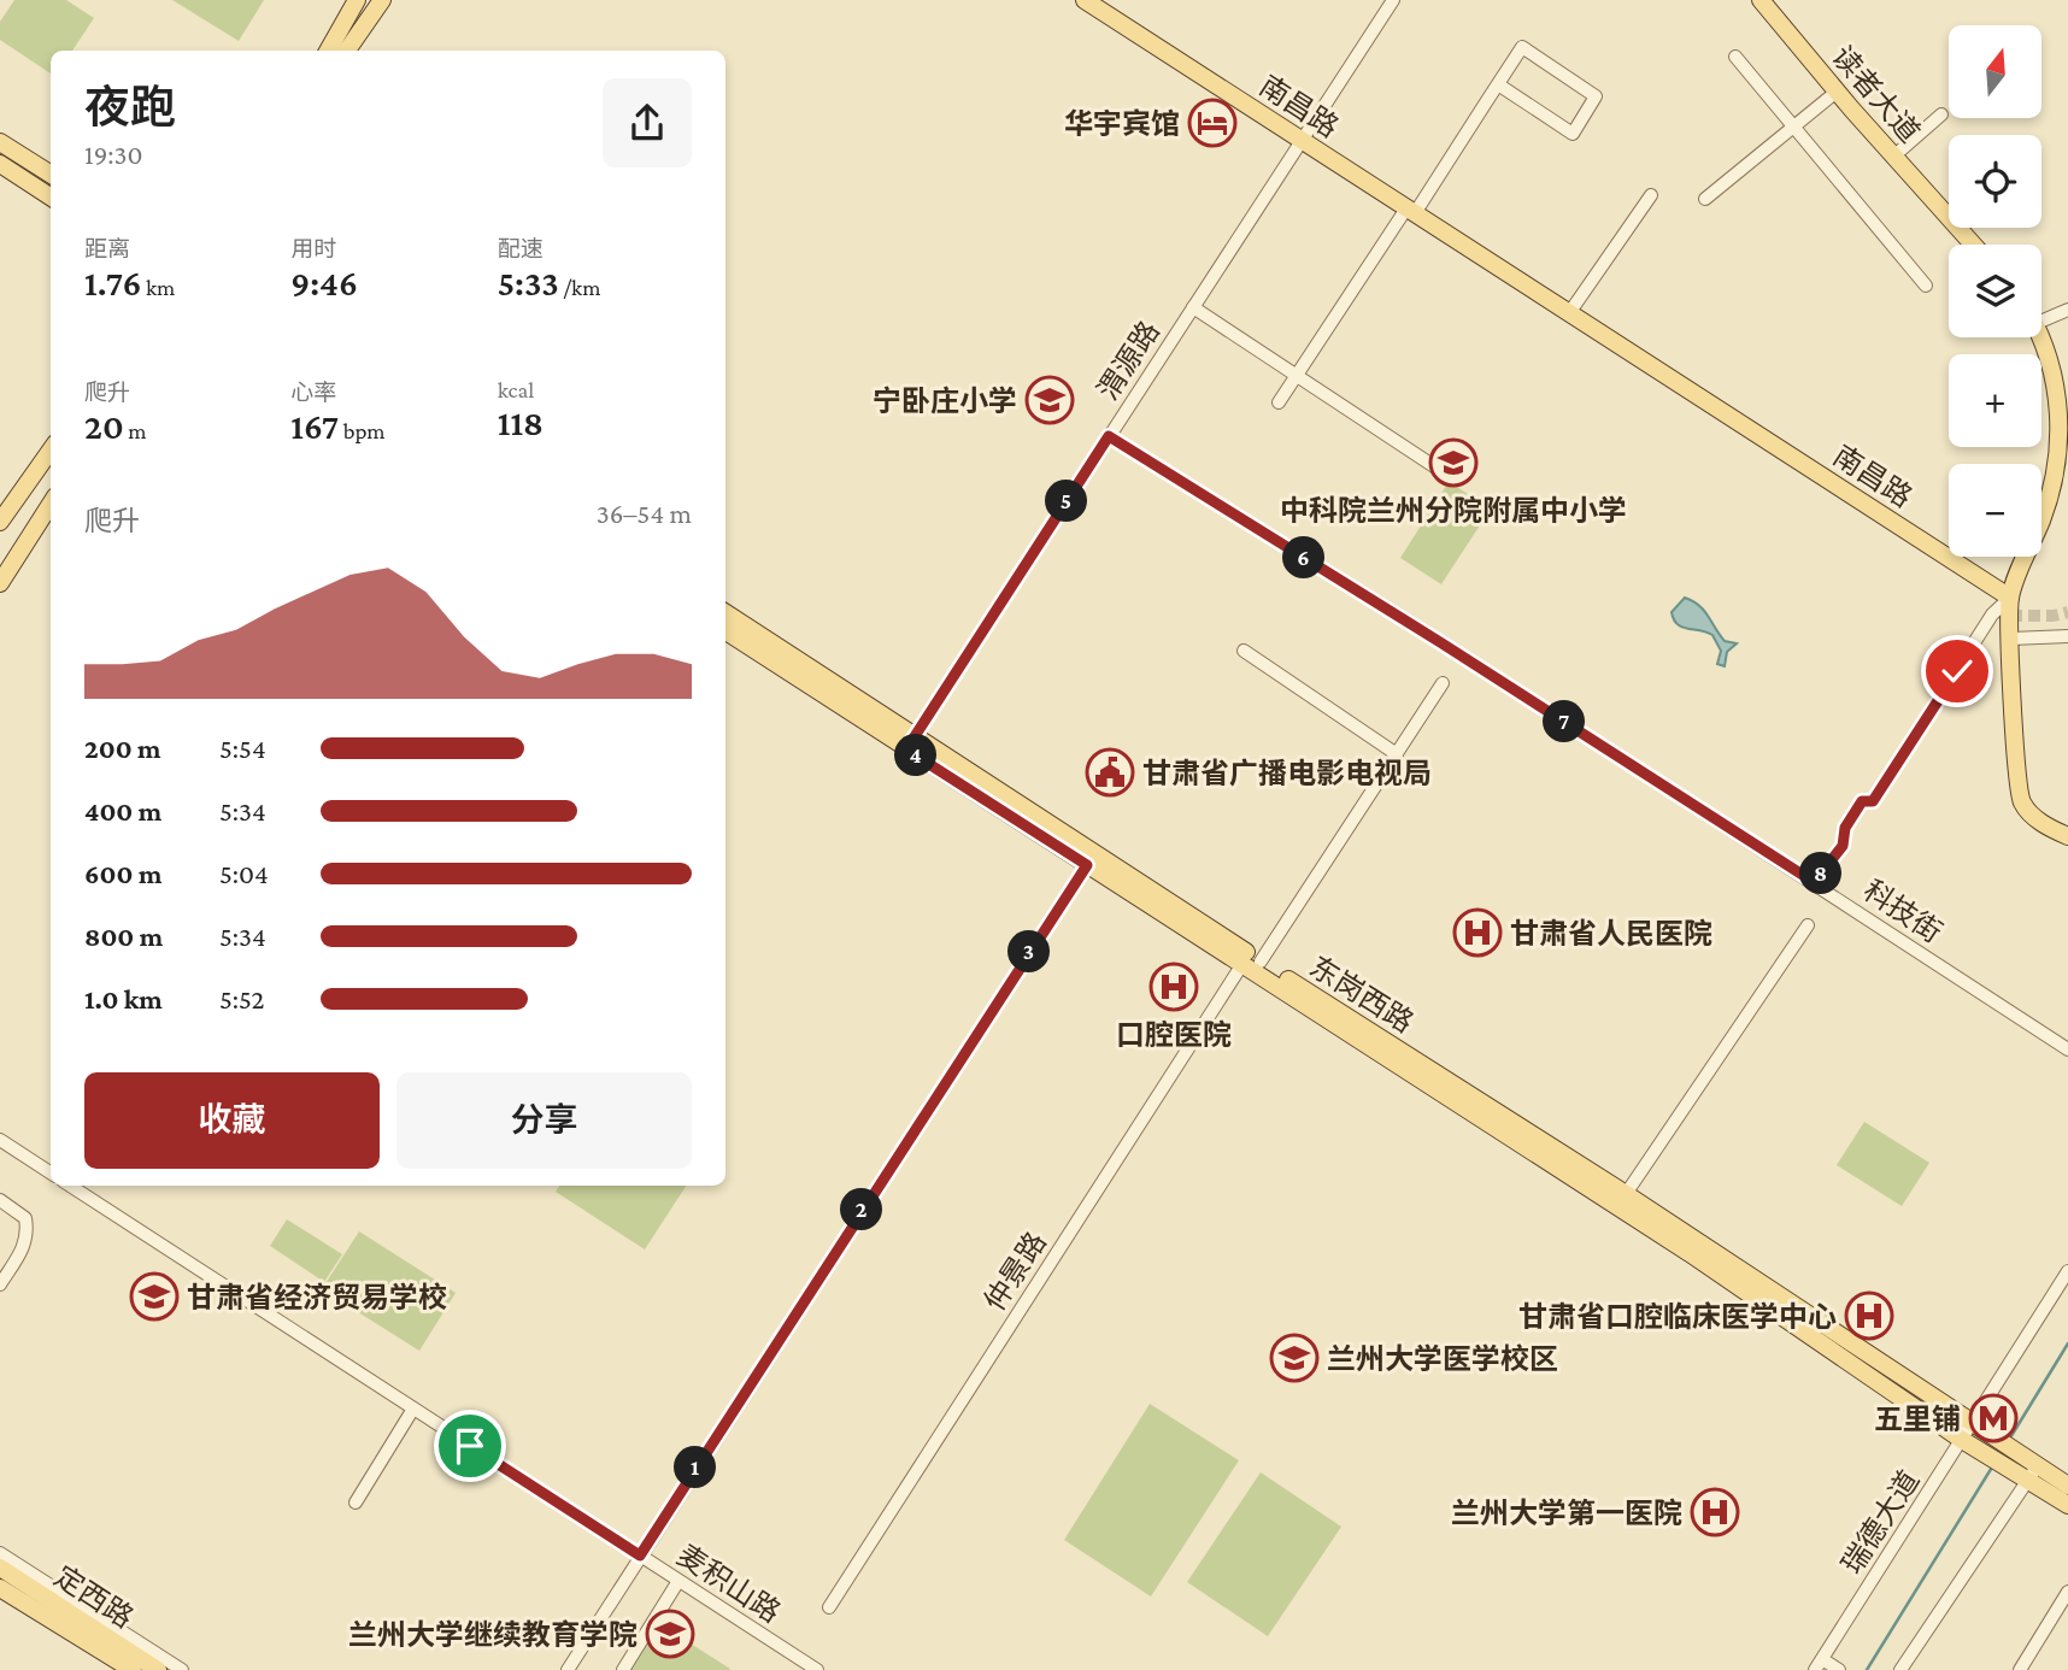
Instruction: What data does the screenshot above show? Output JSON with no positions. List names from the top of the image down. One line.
{"streets":{"main road":["读者大道","南昌路","东岗西路","定西路"],"street":["渭源路","科技街","仲景路","瑞德大道","麦积山路"]},"crossings":[["南昌路","渭源路"],["渭源路","科技街"],["渭源路","东岗西路"],["东岗西路","仲景路"],["东岗西路","瑞德大道"]],"places":{"hotel":["华宇宾馆"],"school or university":["宁卧庄小学","中科院兰州分院附属中小学","甘肃省经济贸易学校","兰州大学医学校区","兰州大学继续教育学院"],"public building":["甘肃省广播电影电视局"],"hospital":["甘肃省人民医院","口腔医院","甘肃省口腔临床医学中心","兰州大学第一医院"],"metro station":["五里铺"]},"north":"top","page":{"map_buttons":["+","−"],"heading":["夜跑","19:30"],"stats":[["距离","1.76 km"],["用时","9:46"],["配速","5:33 /km"],["爬升","20 m"],["心率","167 bpm"],["kcal","118"]],"pins":["5","6","7","4","8","3","2","1"],"chart":["爬升","36–54 m"],"list":[{"name":"200 m","note":"5:54"},{"name":"400 m","note":"5:34"},{"name":"600 m","note":"5:04"},{"name":"800 m","note":"5:34"},{"name":"1.0 km","note":"5:52"}],"buttons":["收藏","分享"]}}
